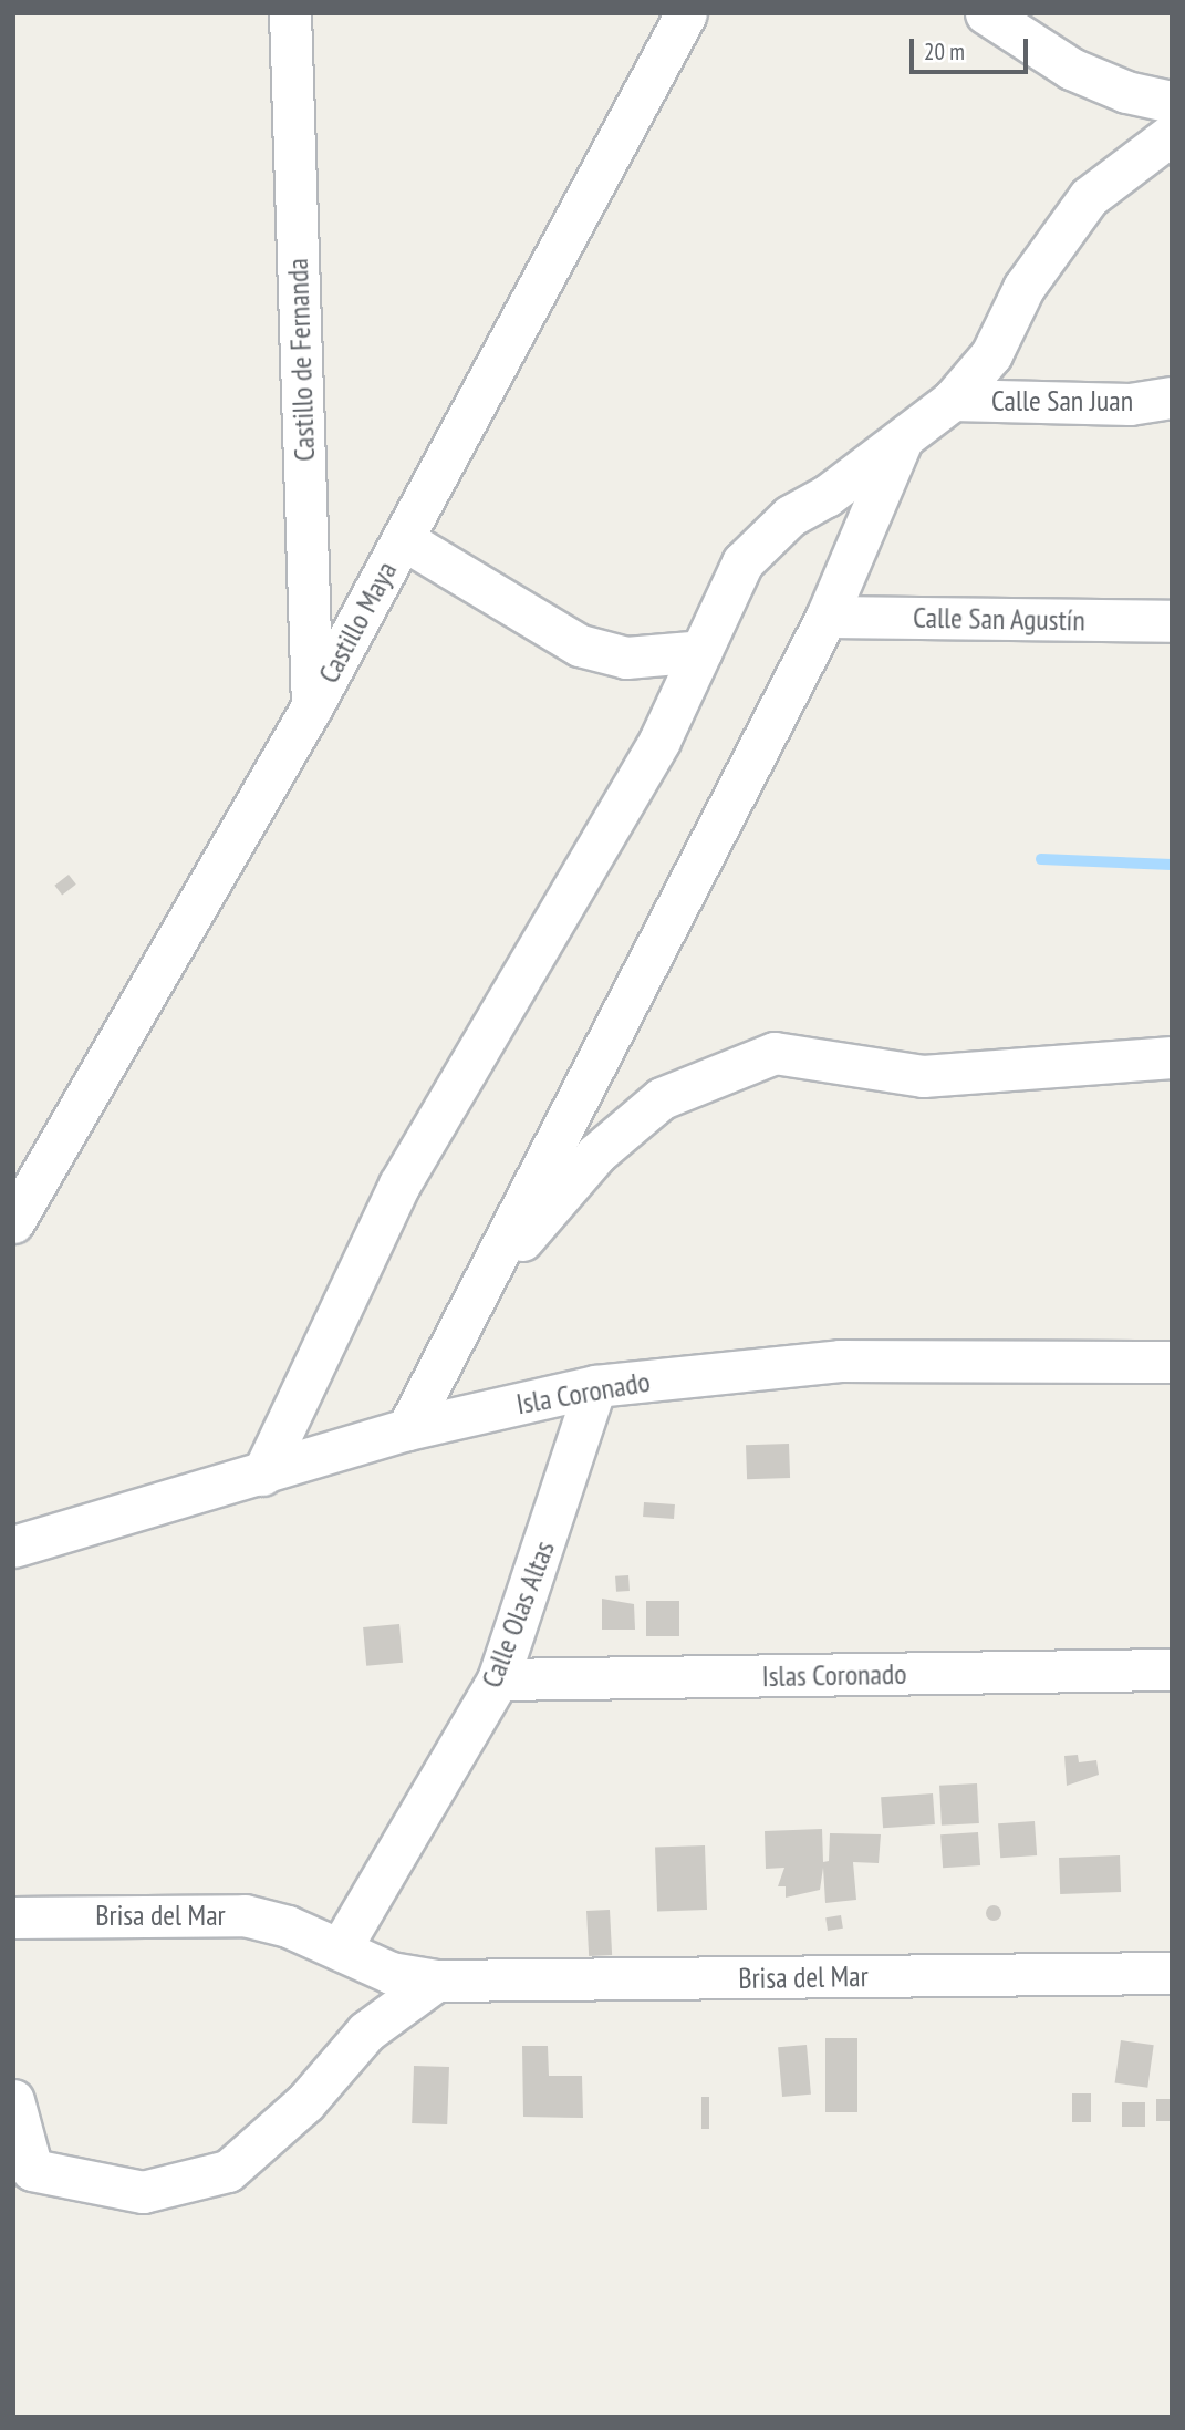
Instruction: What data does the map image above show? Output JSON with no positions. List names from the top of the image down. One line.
{"streets":{"street":["Castillo de Fernanda","Calle San Juan","Calle San Agustín","Castillo Maya","Isla Coronado","Calle Olas Altas","Islas Coronado","Brisa del Mar"]},"crossings":[["Castillo de Fernanda","Castillo Maya"],["Isla Coronado","Calle Olas Altas"],["Calle Olas Altas","Islas Coronado"],["Calle Olas Altas","Brisa del Mar"]],"scale_bar":"20 m"}
